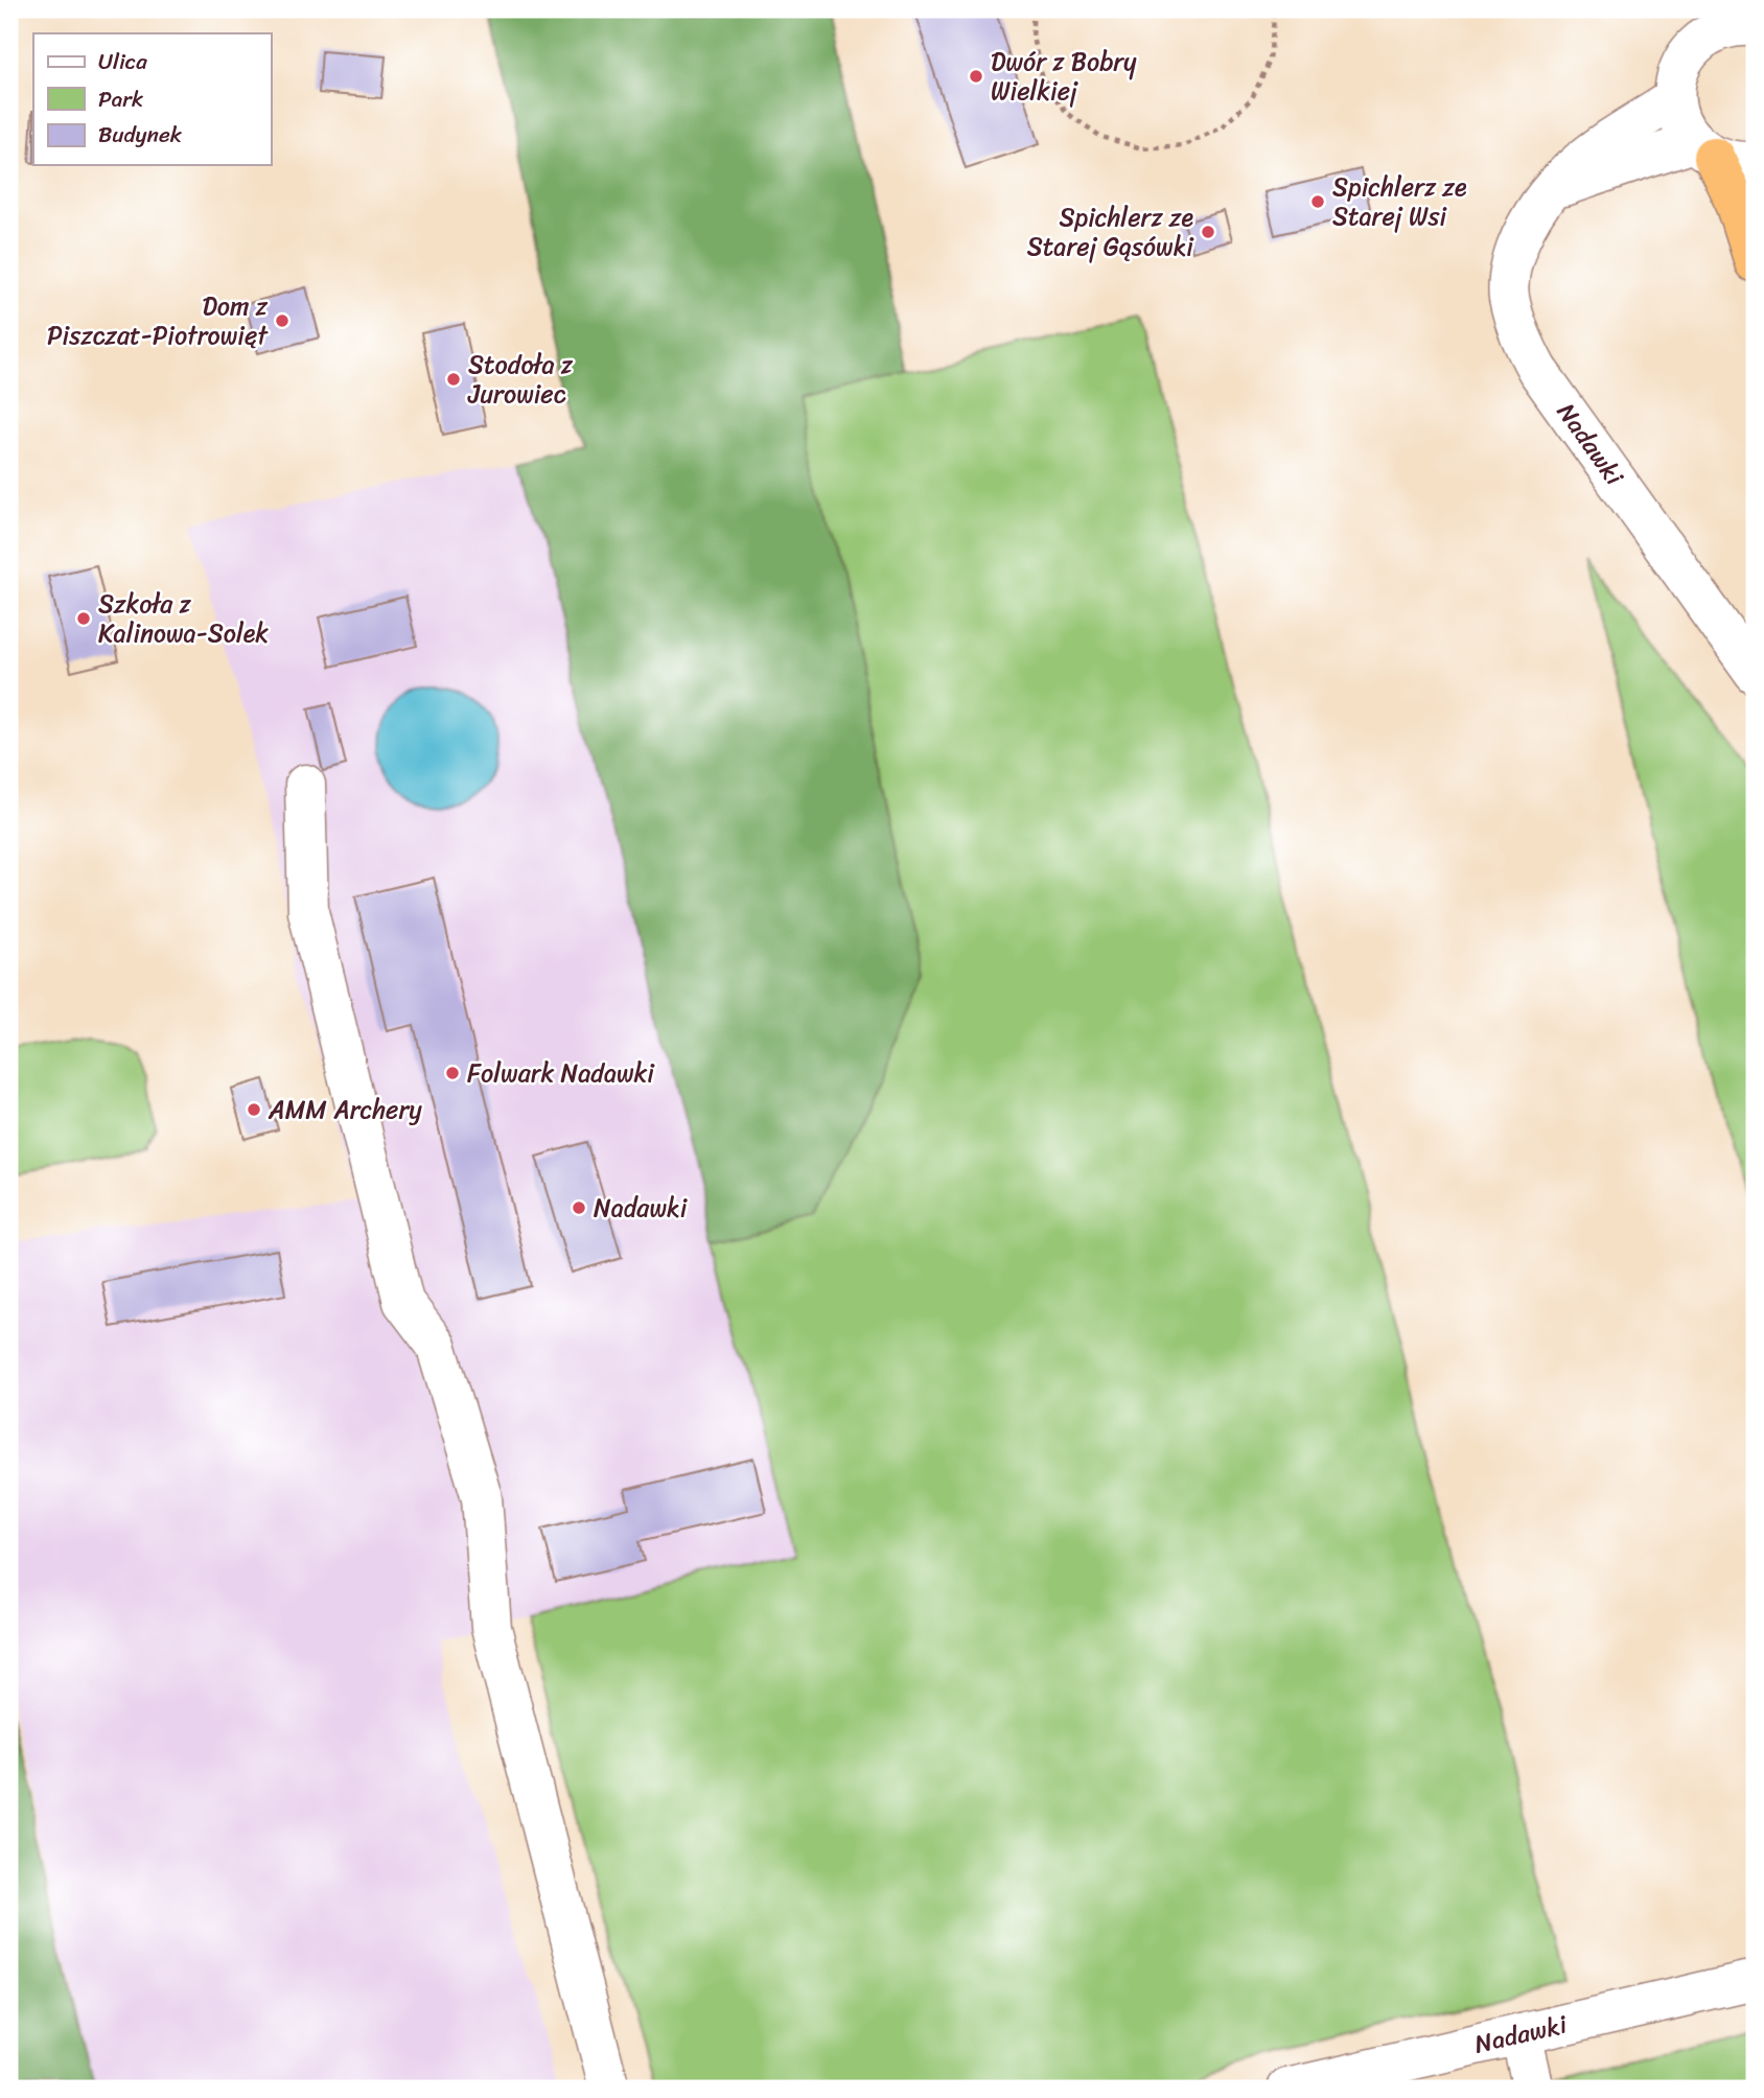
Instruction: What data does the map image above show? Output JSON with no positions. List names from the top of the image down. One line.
{"streets":{"street":["Nadawki"]},"places":["Dwór z Bobry Wielkiej","Spichlerz ze Starej Wsi","Spichlerz ze Starej Gąsówki","Dom z Piszczat-Piotrowięt","Stodoła z Jurowiec","Szkoła z Kalinowa-Solek","Folwark Nadawki","AMM Archery","Nadawki"],"legend":["Ulica","Park","Budynek"]}
